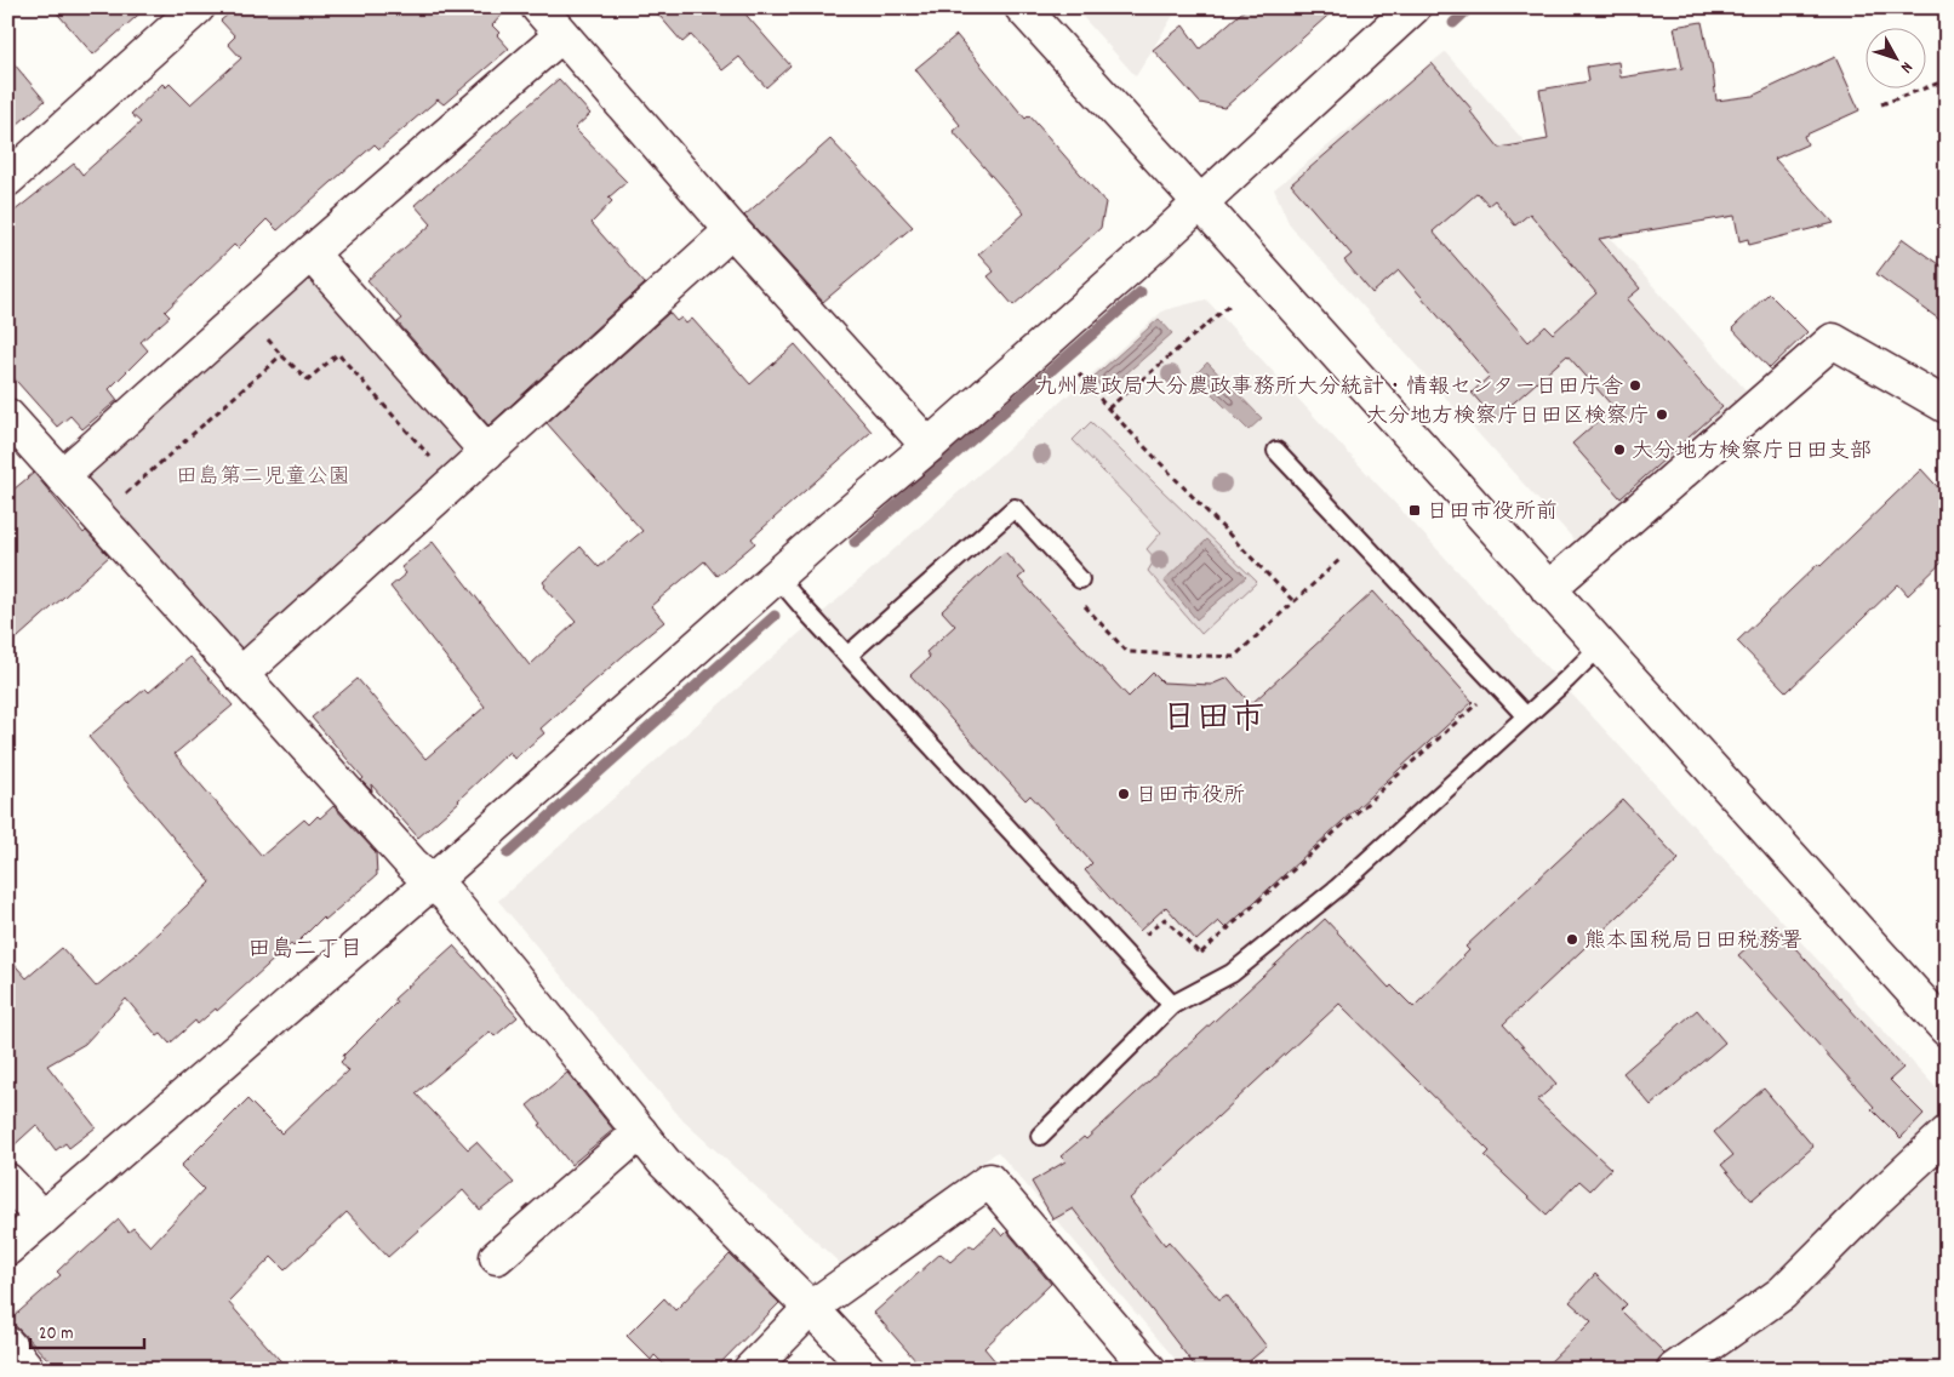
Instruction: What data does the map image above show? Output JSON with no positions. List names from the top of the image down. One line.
{"districts":["日田市","田島二丁目"],"parks":["田島第二児童公園"],"places":{"other":["九州農政局大分農政事務所大分統計・情報センター日田庁舎","大分地方検察庁日田区検察庁","大分地方検察庁日田支部","日田市役所","熊本国税局日田税務署"],"transit":["日田市役所前"]},"scale_bar":"20 m","north":"bottom right"}
